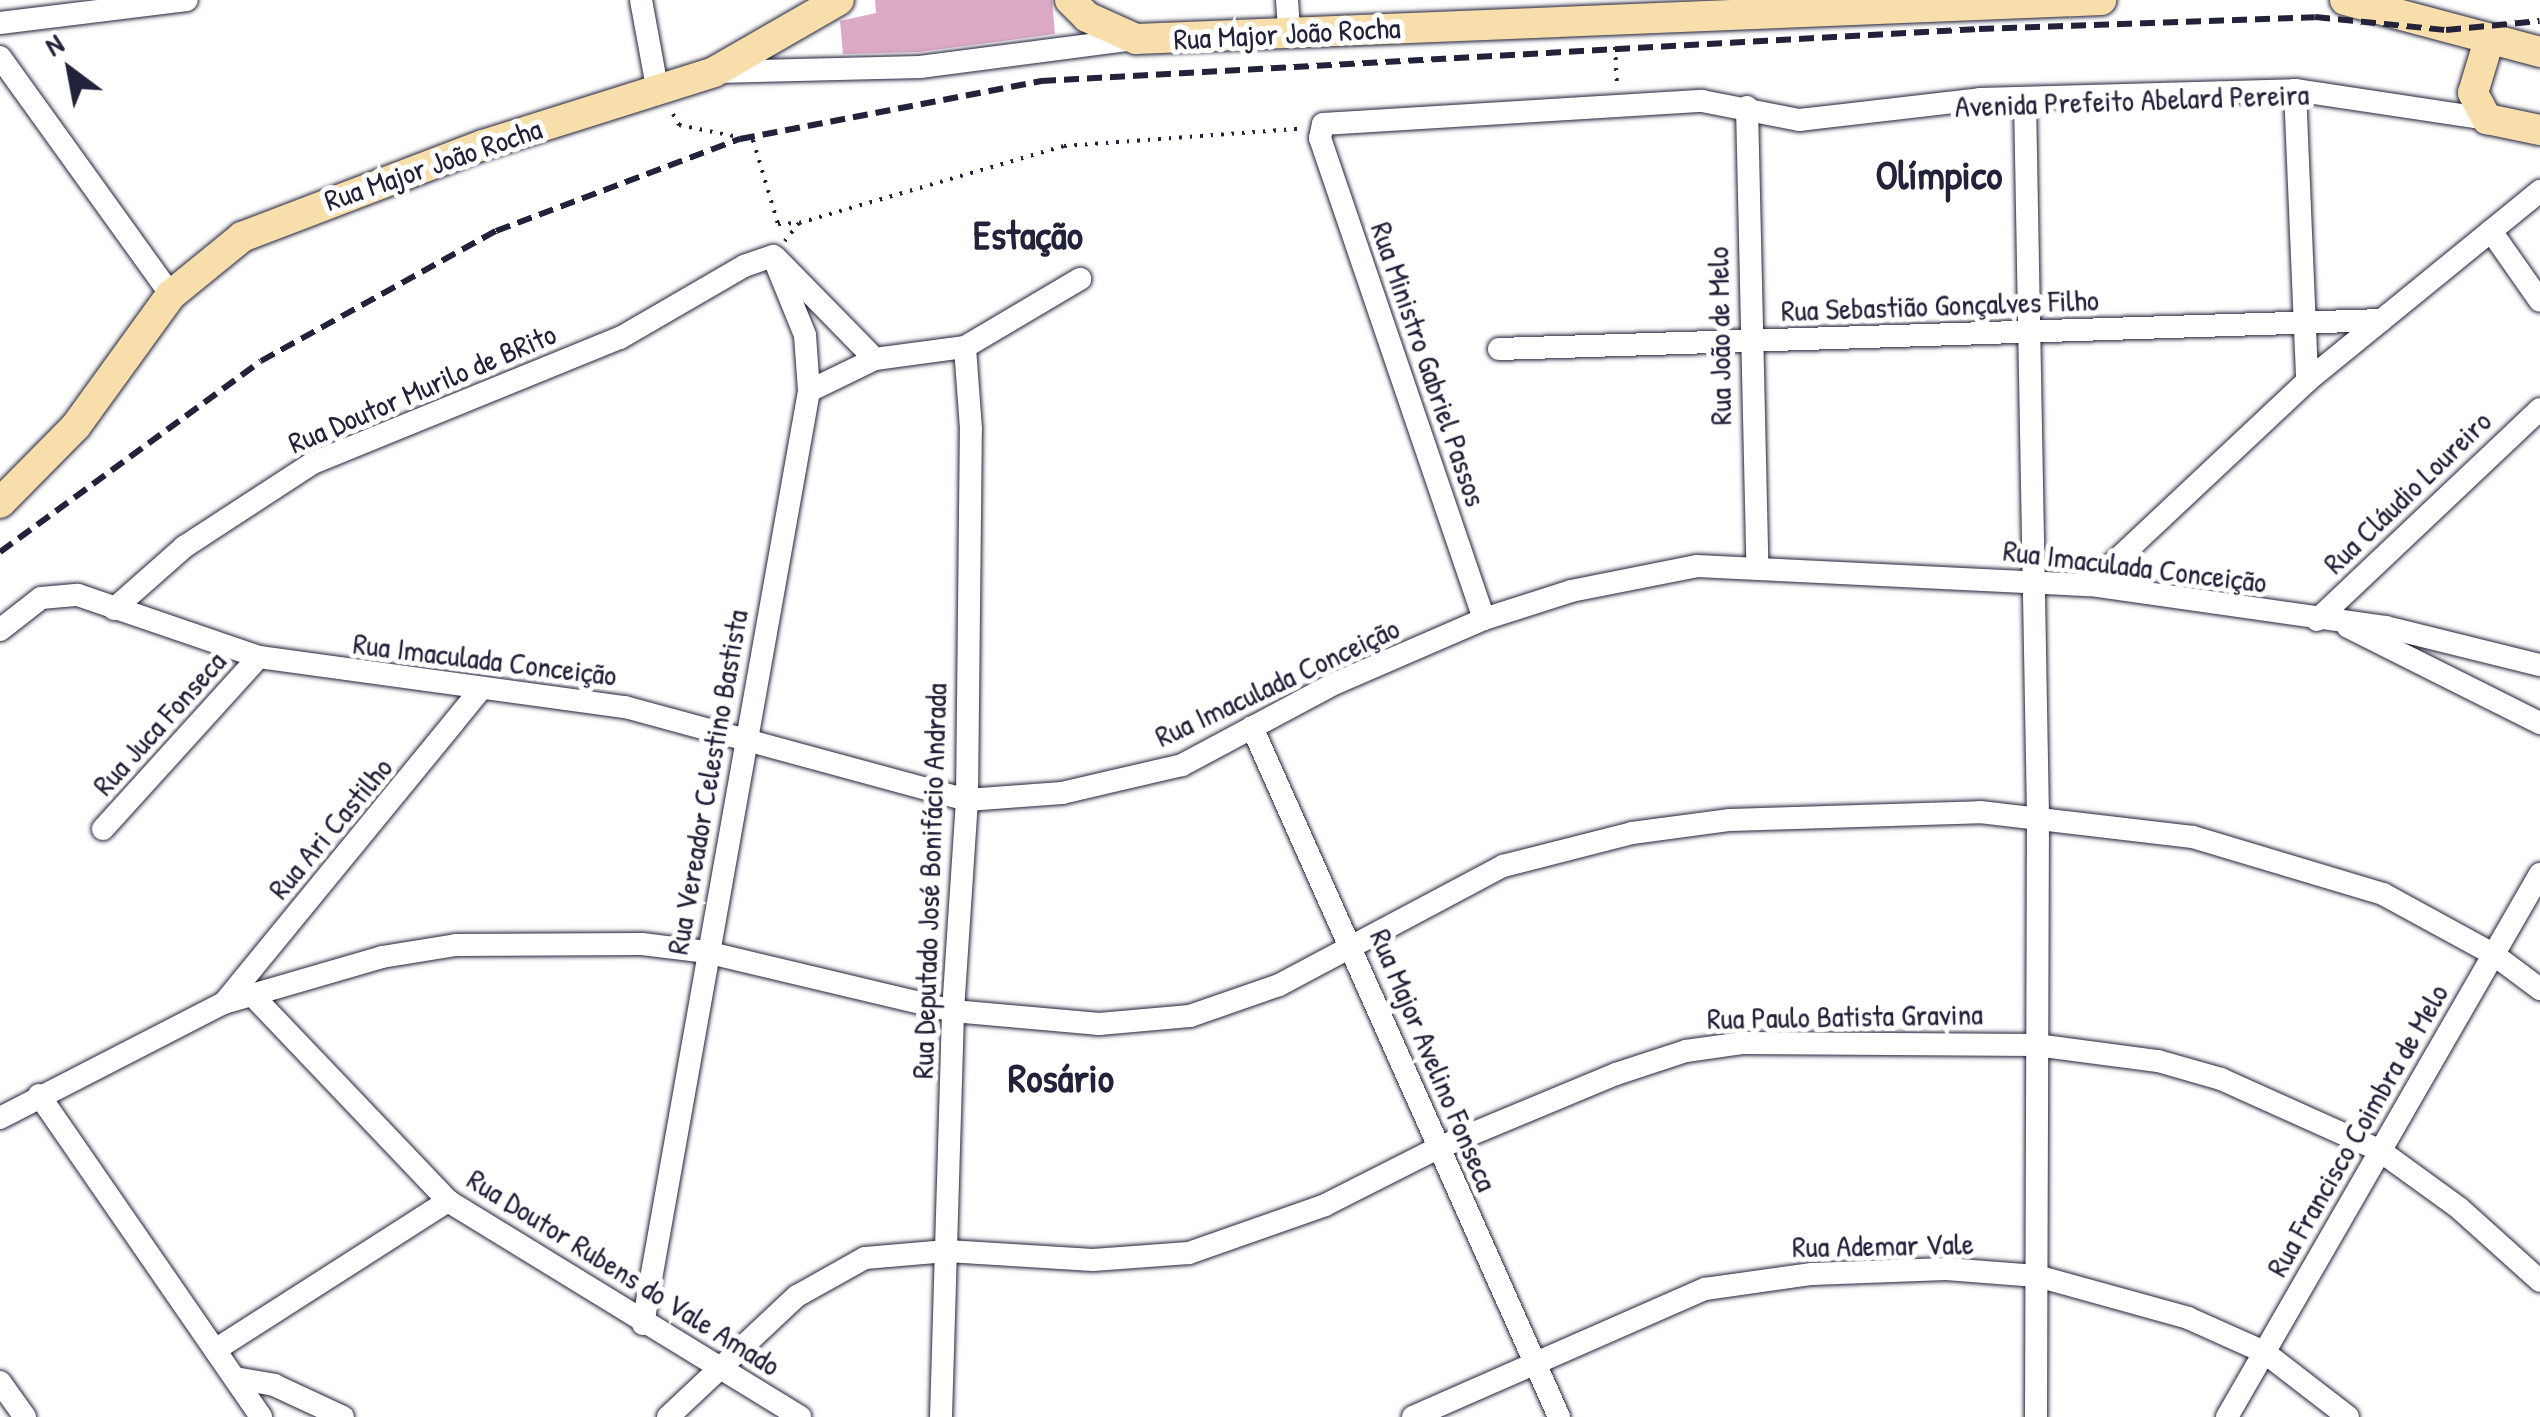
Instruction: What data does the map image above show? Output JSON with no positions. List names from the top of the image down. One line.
{"streets":{"main road":["Rua Major João Rocha","Avenida Prefeito Abelard Pereira"],"street":["Rua Sebastião Gonçalves Filho","Rua João de Melo","Rua Ministro Gabriel Passos","Rua Doutor Murilo de BRito","Rua Cláudio Loureiro","Rua Imaculada Conceição","Rua Juca Fonseca","Rua Vereador Celestino Bastista","Rua Ari Castilho","Rua Deputado José Bonifácio Andrada","Rua Paulo Batista Gravina","Rua Major Avelino Fonseca","Rua Francisco Coimbra de Melo","Rua Ademar Vale","Rua Doutor Rubens do Vale Amado"]},"crossings":[["Avenida Prefeito Abelard Pereira","Rua João de Melo"],["Avenida Prefeito Abelard Pereira","Rua Ministro Gabriel Passos"],["Rua Sebastião Gonçalves Filho","Rua João de Melo"],["Rua João de Melo","Rua Imaculada Conceição"],["Rua Ministro Gabriel Passos","Rua Imaculada Conceição"],["Rua Doutor Murilo de BRito","Rua Imaculada Conceição"],["Rua Doutor Murilo de BRito","Rua Vereador Celestino Bastista"],["Rua Cláudio Loureiro","Rua Imaculada Conceição"],["Rua Imaculada Conceição","Rua Juca Fonseca"],["Rua Imaculada Conceição","Rua Vereador Celestino Bastista"],["Rua Imaculada Conceição","Rua Ari Castilho"],["Rua Imaculada Conceição","Rua Deputado José Bonifácio Andrada"],["Rua Imaculada Conceição","Rua Major Avelino Fonseca"],["Rua Vereador Celestino Bastista","Rua Doutor Rubens do Vale Amado"],["Rua Deputado José Bonifácio Andrada","Rua Paulo Batista Gravina"],["Rua Paulo Batista Gravina","Rua Major Avelino Fonseca"],["Rua Paulo Batista Gravina","Rua Francisco Coimbra de Melo"],["Rua Paulo Batista Gravina","Rua Doutor Rubens do Vale Amado"],["Rua Major Avelino Fonseca","Rua Ademar Vale"],["Rua Francisco Coimbra de Melo","Rua Ademar Vale"]],"districts":["Olímpico","Estação","Rosário"],"north":"top left"}
